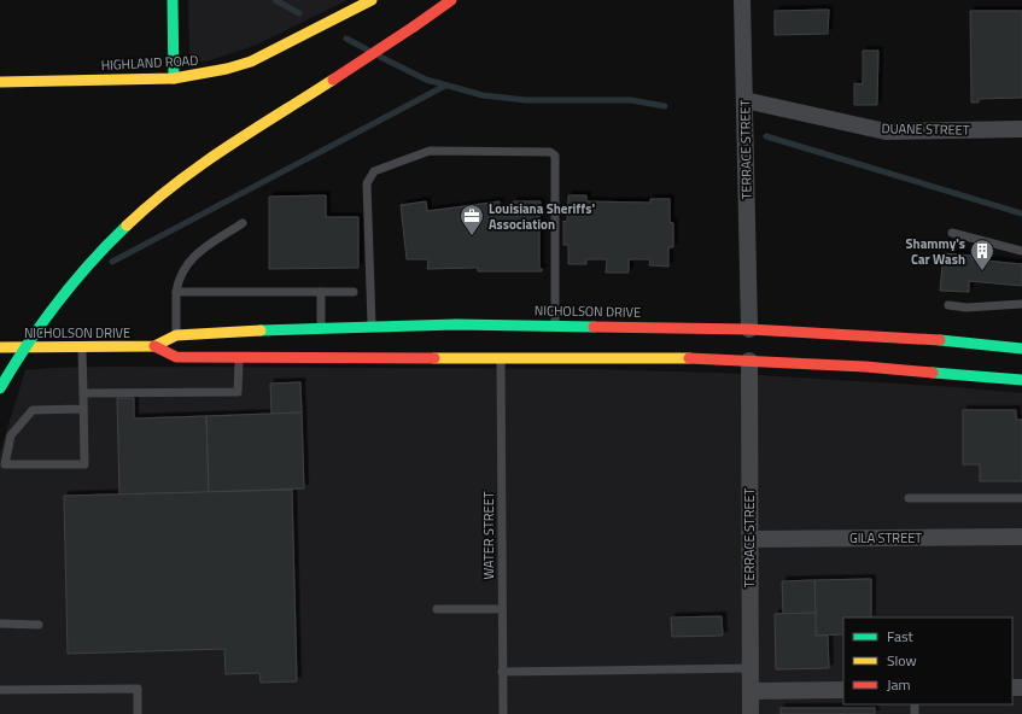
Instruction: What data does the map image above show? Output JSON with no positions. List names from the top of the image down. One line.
{"streets":{"main road":["HIGHLAND ROAD","NICHOLSON DRIVE"],"street":["DUANE STREET","TERRACE STREET","GILA STREET"],"lane":["WATER STREET"]},"crossings":[["DUANE STREET","TERRACE STREET"],["TERRACE STREET","NICHOLSON DRIVE"],["TERRACE STREET","GILA STREET"],["NICHOLSON DRIVE","WATER STREET"]],"places":{"office":["Louisiana Sheriffs' Association"],"building":["Shammy's Car Wash"]},"legend":["Fast","Slow","Jam"]}
